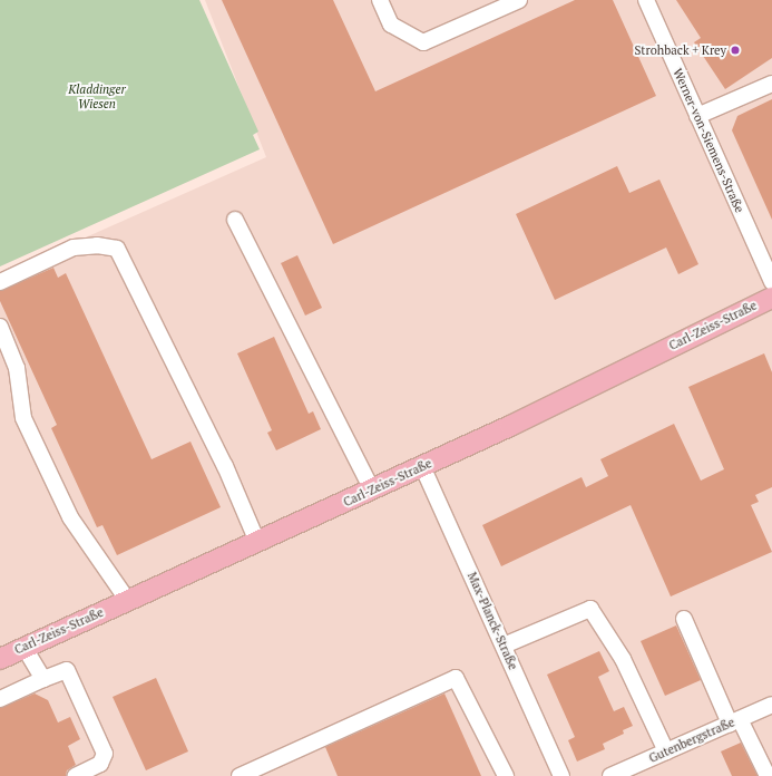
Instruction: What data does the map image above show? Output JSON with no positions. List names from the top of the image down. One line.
{"streets":{"main road":["Carl-Zeiss-Straße"],"street":["Werner-von-Siemens-Straße","Max-Planck-Straße","Gutenbergstraße"]},"crossings":[["Carl-Zeiss-Straße","Max-Planck-Straße"]],"parks":["Kladdinger Wiesen"],"places":["Strohback + Krey"]}
